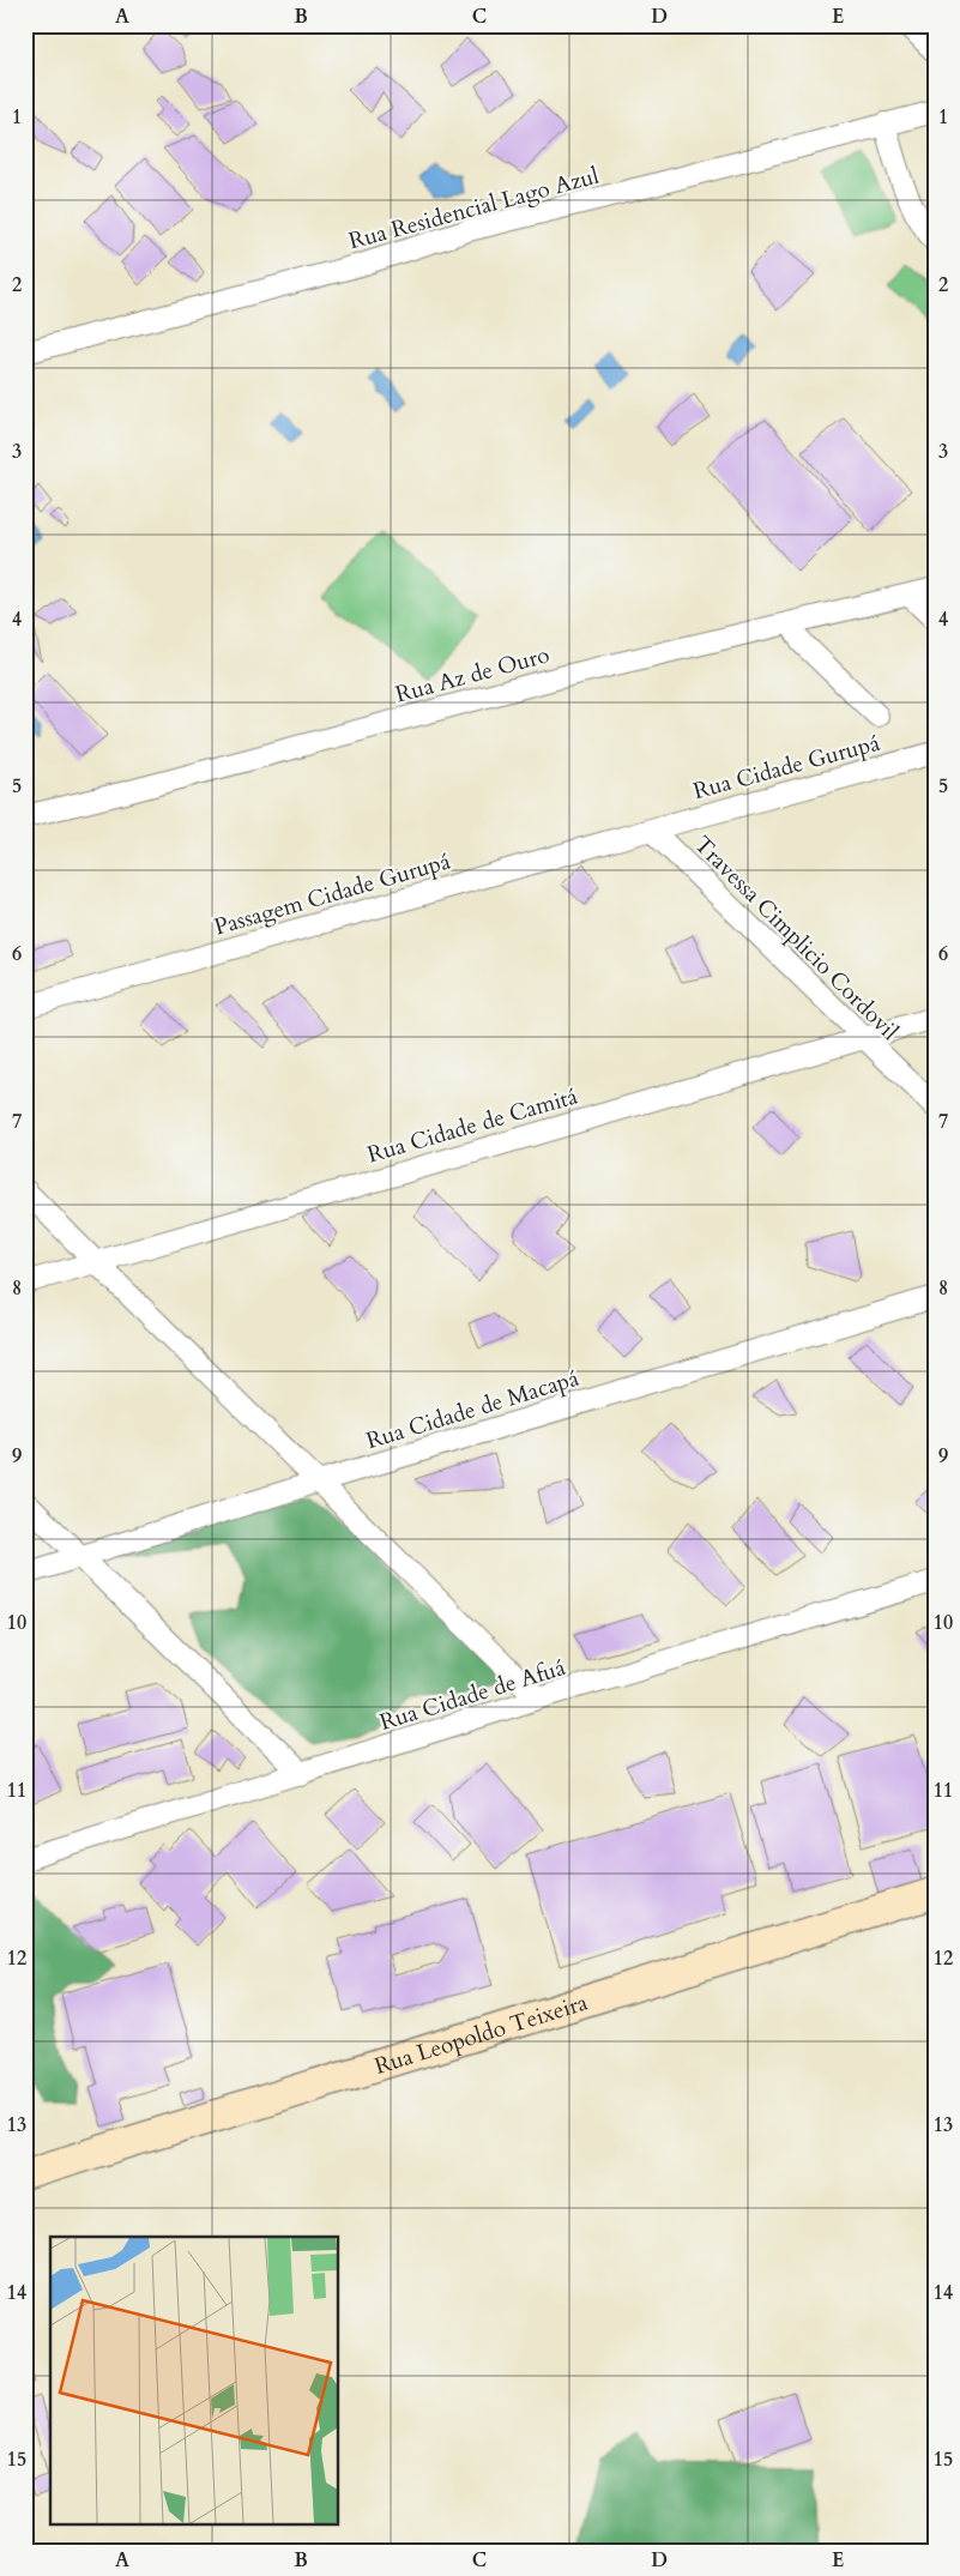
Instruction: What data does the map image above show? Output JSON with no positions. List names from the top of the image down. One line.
{"streets":{"main road":["Rua Leopoldo Teixeira"],"street":["Rua Residencial Lago Azul","Rua Az de Ouro","Rua Cidade Gurupá","Passagem Cidade Gurupá","Travessa Cimplicio Cordovil","Rua Cidade de Camitá","Rua Cidade de Macapá","Rua Cidade de Afuá"]},"crossings":[["Rua Cidade Gurupá","Passagem Cidade Gurupá"],["Rua Cidade Gurupá","Travessa Cimplicio Cordovil"],["Passagem Cidade Gurupá","Travessa Cimplicio Cordovil"],["Travessa Cimplicio Cordovil","Rua Cidade de Camitá"]],"grid":{"columns":["A","B","C","D","E"],"rows":["1","2","3","4","5","6","7","8","9","10","11","12","13","14","15"]}}
